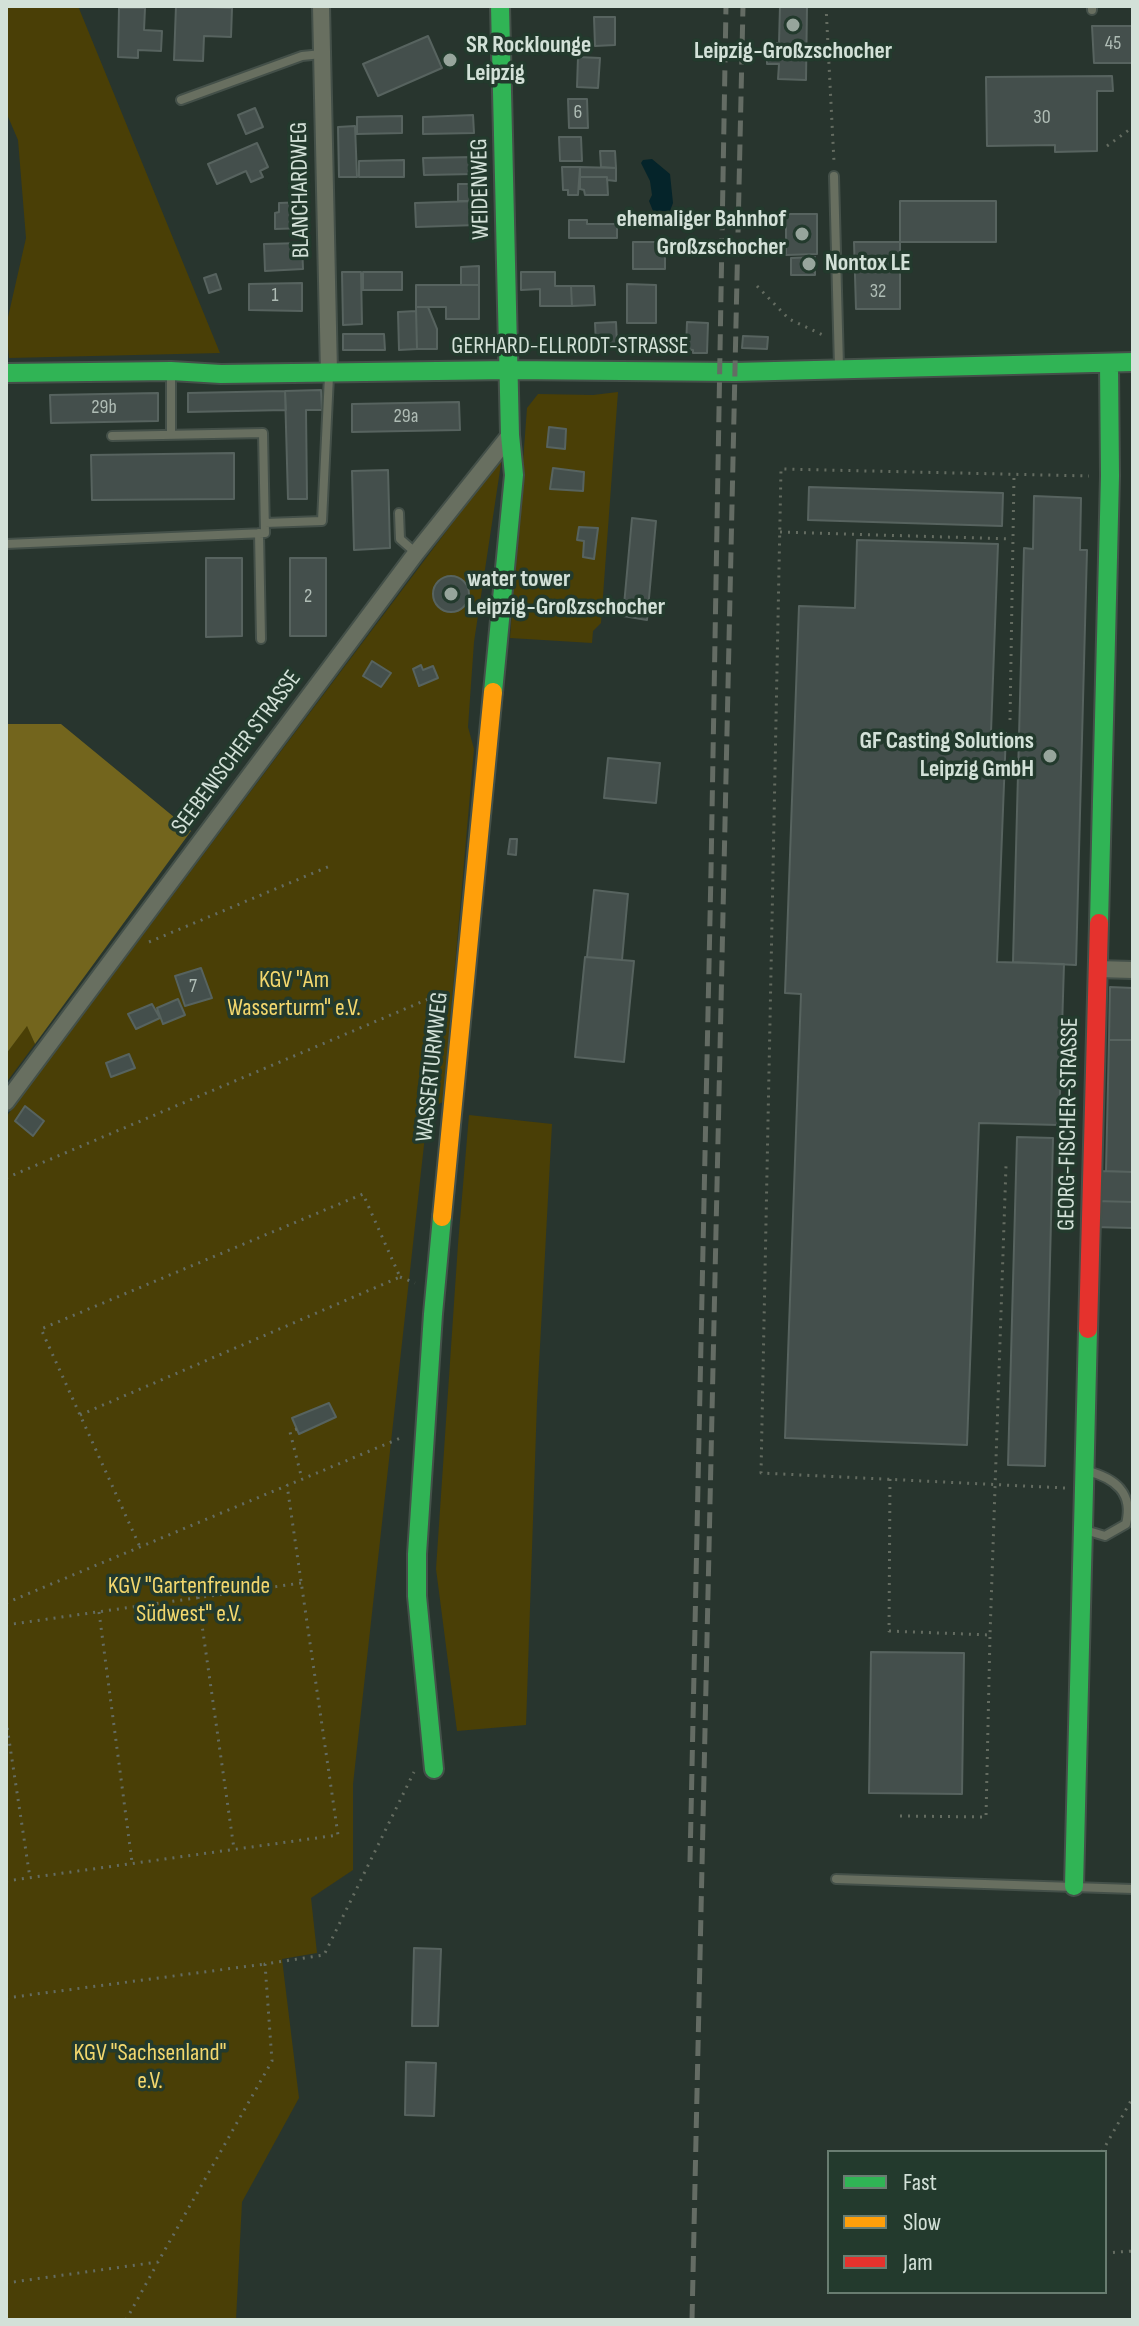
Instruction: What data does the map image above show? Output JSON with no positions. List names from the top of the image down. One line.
{"streets":{"street":["WEIDENWEG","BLANCHARDWEG","GERHARD-ELLRODT-STRASSE","SEEBENISCHER STRASSE","WASSERTURMWEG","GEORG-FISCHER-STRASSE"]},"crossings":[["WEIDENWEG","GERHARD-ELLRODT-STRASSE"],["WEIDENWEG","WASSERTURMWEG"],["BLANCHARDWEG","GERHARD-ELLRODT-STRASSE"],["GERHARD-ELLRODT-STRASSE","WASSERTURMWEG"],["GERHARD-ELLRODT-STRASSE","GEORG-FISCHER-STRASSE"],["SEEBENISCHER STRASSE","WASSERTURMWEG"]],"parks":["KGV \"Am Wasserturm\" e.V.","KGV \"Gartenfreunde Südwest\" e.V.","KGV \"Sachsenland\" e.V."],"places":["Leipzig-Großzschocher","SR Rocklounge Leipzig","ehemaliger Bahnhof Großzschocher","Nontox LE","water tower Leipzig-Großzschocher","GF Casting Solutions Leipzig GmbH"],"house_numbers":["45","6","30","32","1","29b","29a","2","7"],"legend":["Fast","Slow","Jam"]}
